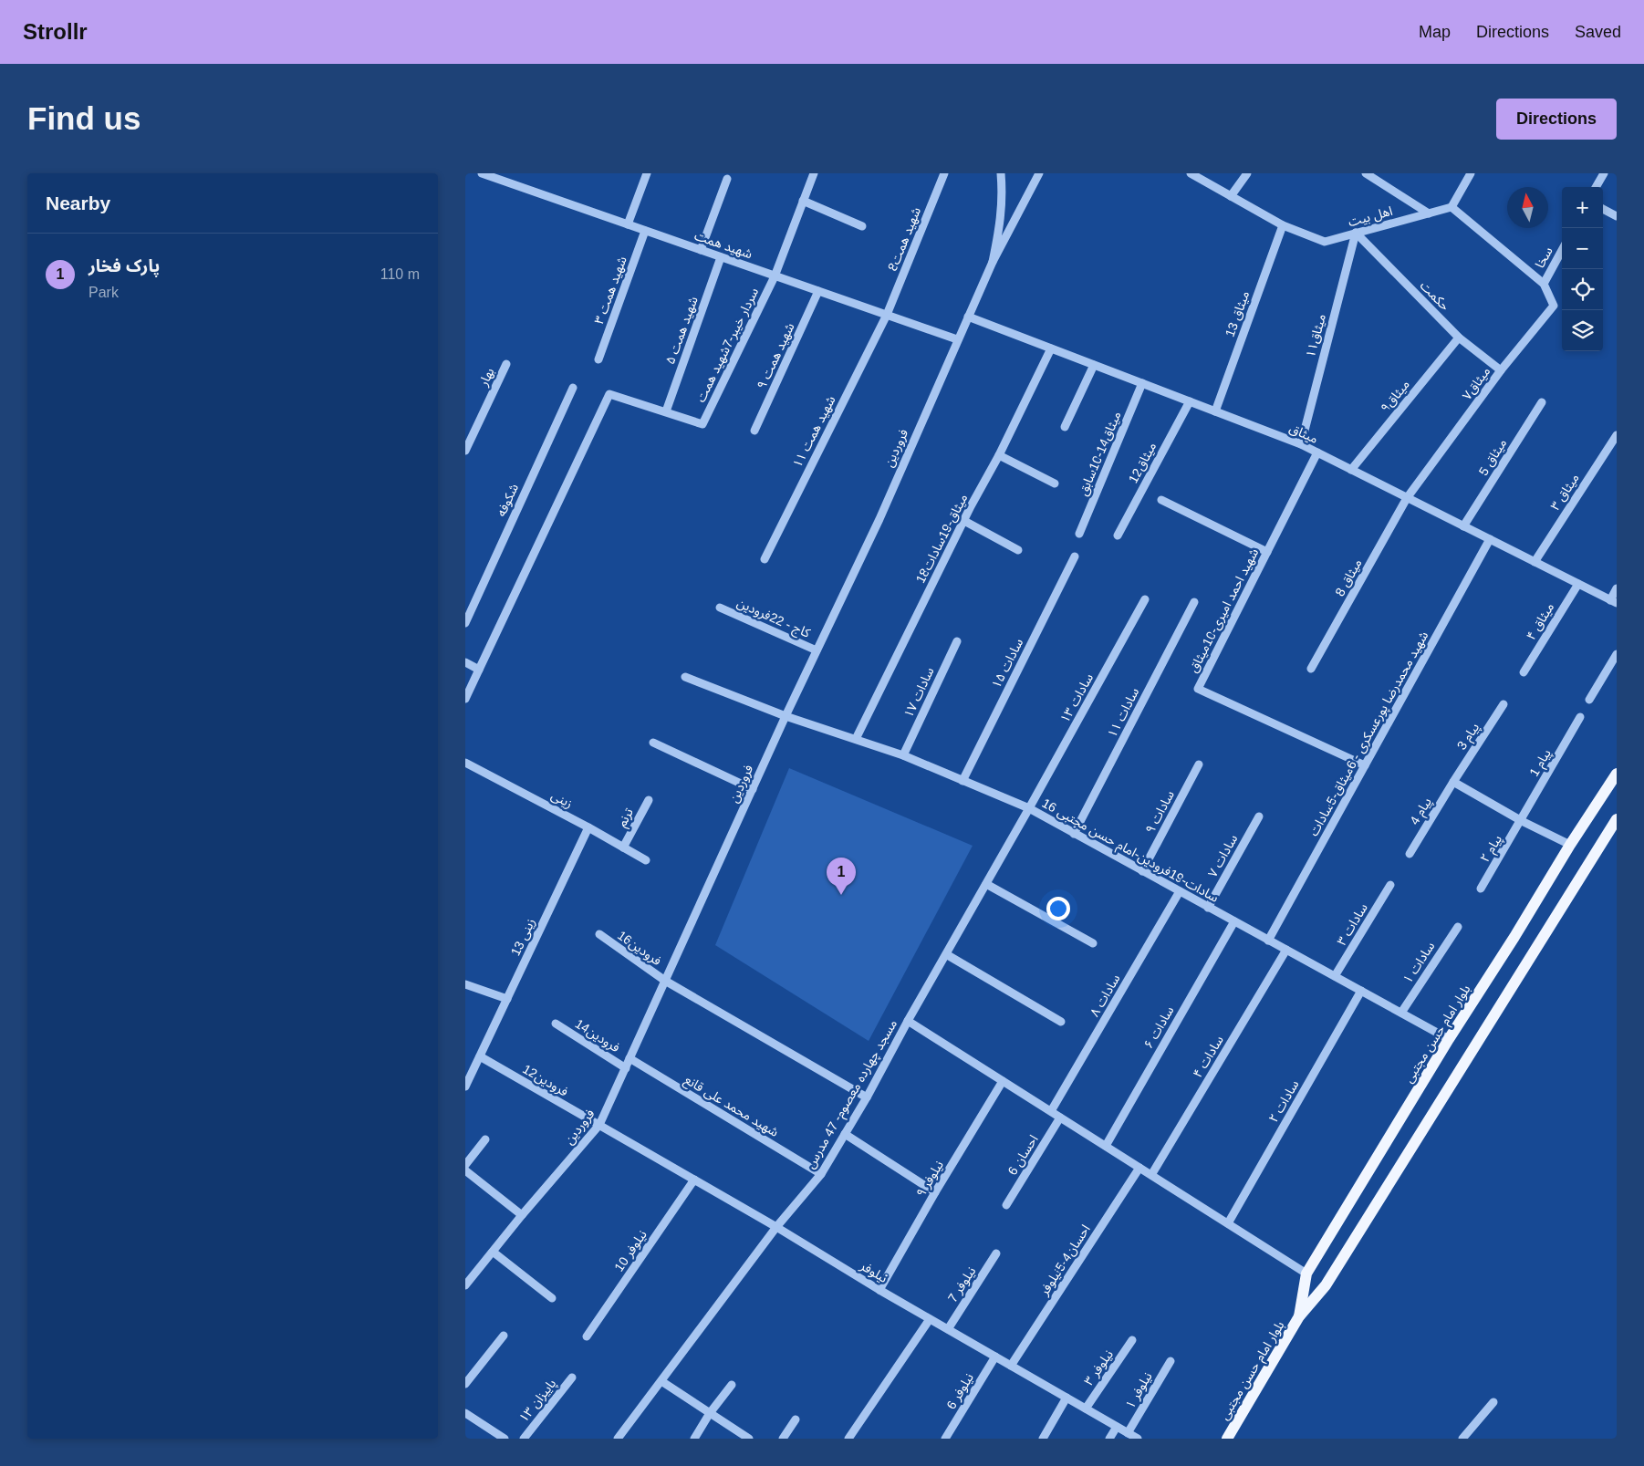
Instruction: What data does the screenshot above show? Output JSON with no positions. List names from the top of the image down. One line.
{"streets":{"main road":["بلوار امام حسن مجتبی"],"street":["اهل بیت","8شهید همت","شهید همت","سخا","شهید همت ۳","حکمت","میثاق 13","شهید همت ۵","میثاق۱۱","سردار خیبر-7شهید همت","شهید همت ۹","بهار","میثاق۷","میثاق۹","شهید همت ۱۱","میثاق","فروردین","میثاق14-10سابق","میثاق 5","12میثاق","میثاق ۳","شکوفه","18میثاق-19سادات","میثاق 8","شهید احمد امیری-10میثاق","کاج - 22فرودین","میثاق ۴","سادات ۱۵","سادات ۱۷","سادات ۱۳","سادات ۱۱","شهید محمدرضا پورعسکری - 6میثاق-5سادات","پیام 3","پیام 1","زینی","پیام 4","سادات ۹","ترنم","پیام ۲","سادات-19فرودین-امام حسن مجتبی 16","سادات ۷","سادات ۳","زینی 13","16فرودین","سادات ‍‍۱","سادات ۸","سادات ۶","14فرودین","سادات ۴","12فرودین","مسجد چهارده معصوم- 47 مدرس","سادات ۲","شهید محمد علی قانع","احسان 6","نیلوفر ۹","نیلوفر 10","احسان4-5نیلوفر","نیلوفر","نیلوفر 7","نیلوفر ۳","نیلوفر ۱","نیلوفر 6","پاییزان ۱۳"]},"crossings":[["اهل بیت","حکمت"],["اهل بیت","میثاق 13"],["اهل بیت","میثاق۱۱"],["8شهید همت","شهید همت"],["8شهید همت","شهید همت ۱۱"],["شهید همت","شهید همت ۳"],["شهید همت","شهید همت ۵"],["شهید همت","سردار خیبر-7شهید همت"],["شهید همت","شهید همت ۹"],["شهید همت","شهید همت ۱۱"],["شهید همت","فروردین"],["سخا","میثاق۷"],["حکمت","میثاق۱۱"],["حکمت","میثاق۷"],["حکمت","میثاق۹"],["میثاق 13","میثاق"],["شهید همت ۵","سردار خیبر-7شهید همت"],["میثاق۱۱","میثاق"],["میثاق۷","میثاق"],["میثاق۷","میثاق 8"],["میثاق۹","میثاق"],["میثاق","فروردین"],["میثاق","میثاق14-10سابق"],["میثاق","میثاق 5"],["میثاق","12میثاق"],["میثاق","میثاق ۳"],["میثاق","18میثاق-19سادات"],["میثاق","میثاق 8"],["میثاق","شهید احمد امیری-10میثاق"],["میثاق","میثاق ۴"],["میثاق","شهید محمدرضا پورعسکری - 6میثاق-5سادات"],["فروردین","کاج - 22فرودین"],["فروردین","سادات-19فرودین-امام حسن مجتبی 16"],["فروردین","16فرودین"],["فروردین","14فرودین"],["فروردین","12فرودین"],["فروردین","شهید محمد علی قانع"],["فروردین","نیلوفر"],["18میثاق-19سادات","سادات-19فرودین-امام حسن مجتبی 16"],["شهید احمد امیری-10میثاق","شهید محمدرضا پورعسکری - 6میثاق-5سادات"],["سادات ۱۵","سادات-19فرودین-امام حسن مجتبی 16"],["سادات ۱۷","سادات-19فرودین-امام حسن مجتبی 16"],["سادات ۱۳","سادات-19فرودین-امام حسن مجتبی 16"],["سادات ۱۳","مسجد چهارده معصوم- 47 مدرس"],["سادات ۱۱","سادات-19فرودین-امام حسن مجتبی 16"],["شهید محمدرضا پورعسکری - 6میثاق-5سادات","سادات-19فرودین-امام حسن مجتبی 16"],["پیام 3","پیام 4"],["پیام 1","پیام ۲"],["زینی","ترنم"],["زینی","زینی 13"],["سادات ۹","سادات-19فرودین-امام حسن مجتبی 16"],["سادات-19فرودین-امام حسن مجتبی 16","سادات ۷"],["سادات-19فرودین-امام حسن مجتبی 16","سادات ۳"],["سادات-19فرودین-امام حسن مجتبی 16","سادات ‍‍۱"],["سادات-19فرودین-امام حسن مجتبی 16","سادات ۸"],["سادات-19فرودین-امام حسن مجتبی 16","سادات ۶"],["سادات-19فرودین-امام حسن مجتبی 16","بلوار امام حسن مجتبی"],["سادات-19فرودین-امام حسن مجتبی 16","سادات ۴"],["سادات-19فرودین-امام حسن مجتبی 16","مسجد چهارده معصوم- 47 مدرس"],["سادات-19فرودین-امام حسن مجتبی 16","سادات ۲"],["زینی 13","12فرودین"],["16فرودین","مسجد چهارده معصوم- 47 مدرس"],["12فرودین","نیلوفر"],["مسجد چهارده معصوم- 47 مدرس","شهید محمد علی قانع"],["مسجد چهارده معصوم- 47 مدرس","نیلوفر"],["نیلوفر ۹","نیلوفر"],["نیلوفر 10","نیلوفر"],["احسان4-5نیلوفر","نیلوفر"],["نیلوفر","نیلوفر 7"],["نیلوفر","نیلوفر ۳"],["نیلوفر","نیلوفر ۱"],["نیلوفر","نیلوفر 6"]],"north":"top","page":{"header":"Strollr","nav":["Map","Directions","Saved"],"buttons":"Directions","title":"Find us","heading":"Nearby","map_buttons":["+","−"],"list":[{"mark":"1","name":"پارک فخار","note":"Park","value":"110 m"}],"pins":"1"}}
